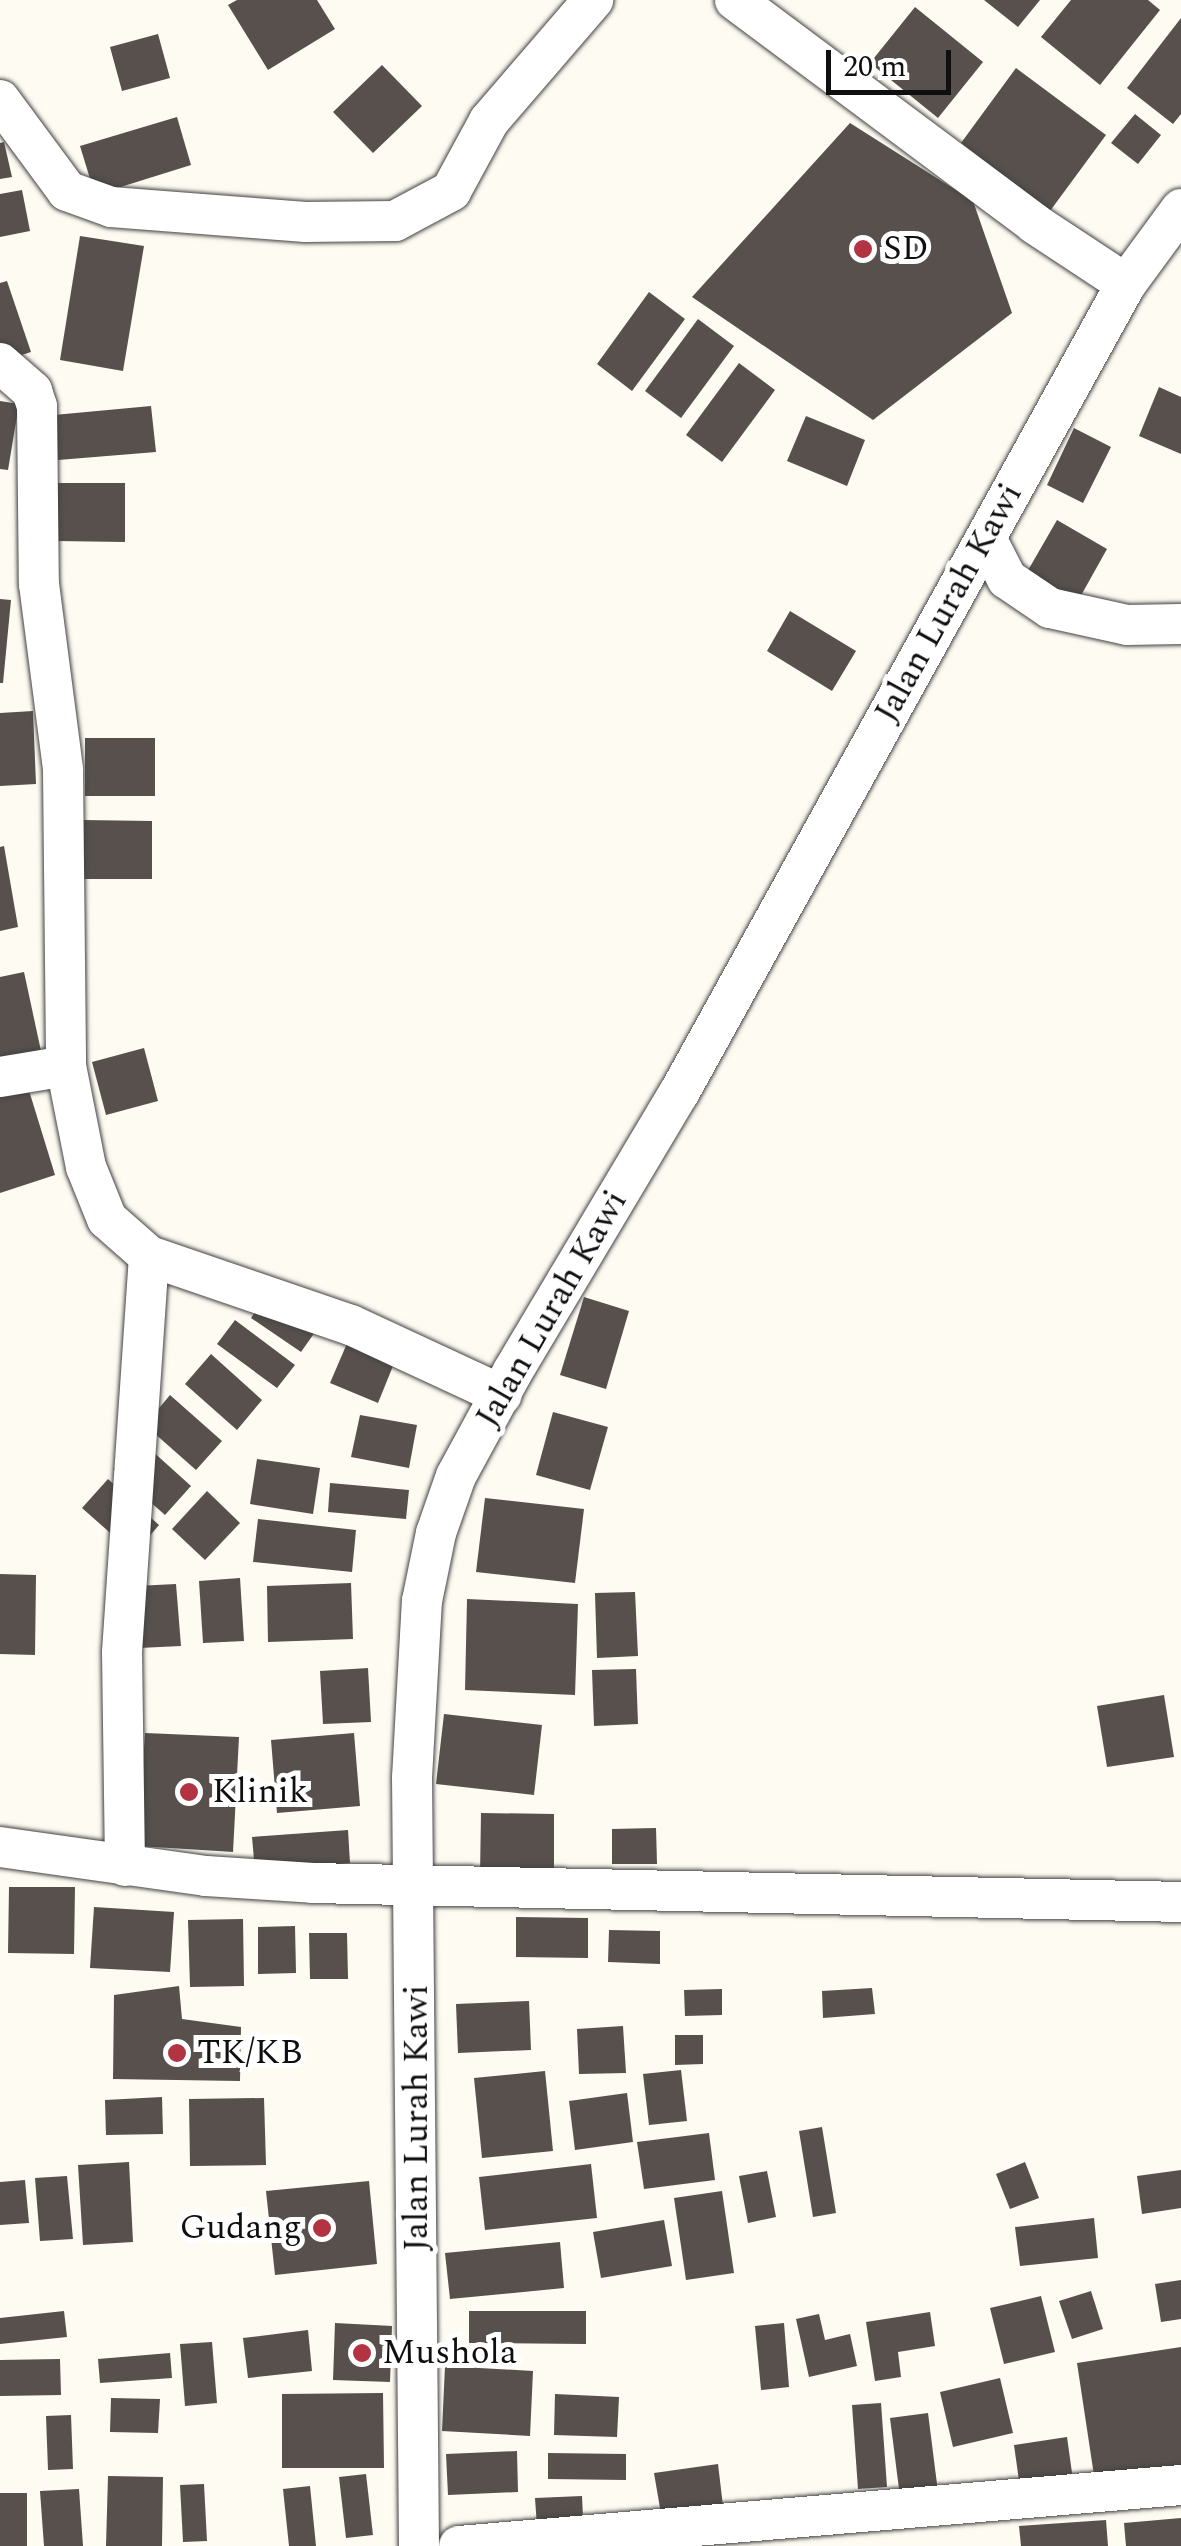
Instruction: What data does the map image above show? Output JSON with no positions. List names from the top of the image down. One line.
{"streets":{"street":["Jalan Lurah Kawi"]},"places":["SD","Klinik","TK/KB","Gudang","Mushola"],"scale_bar":"20 m"}
